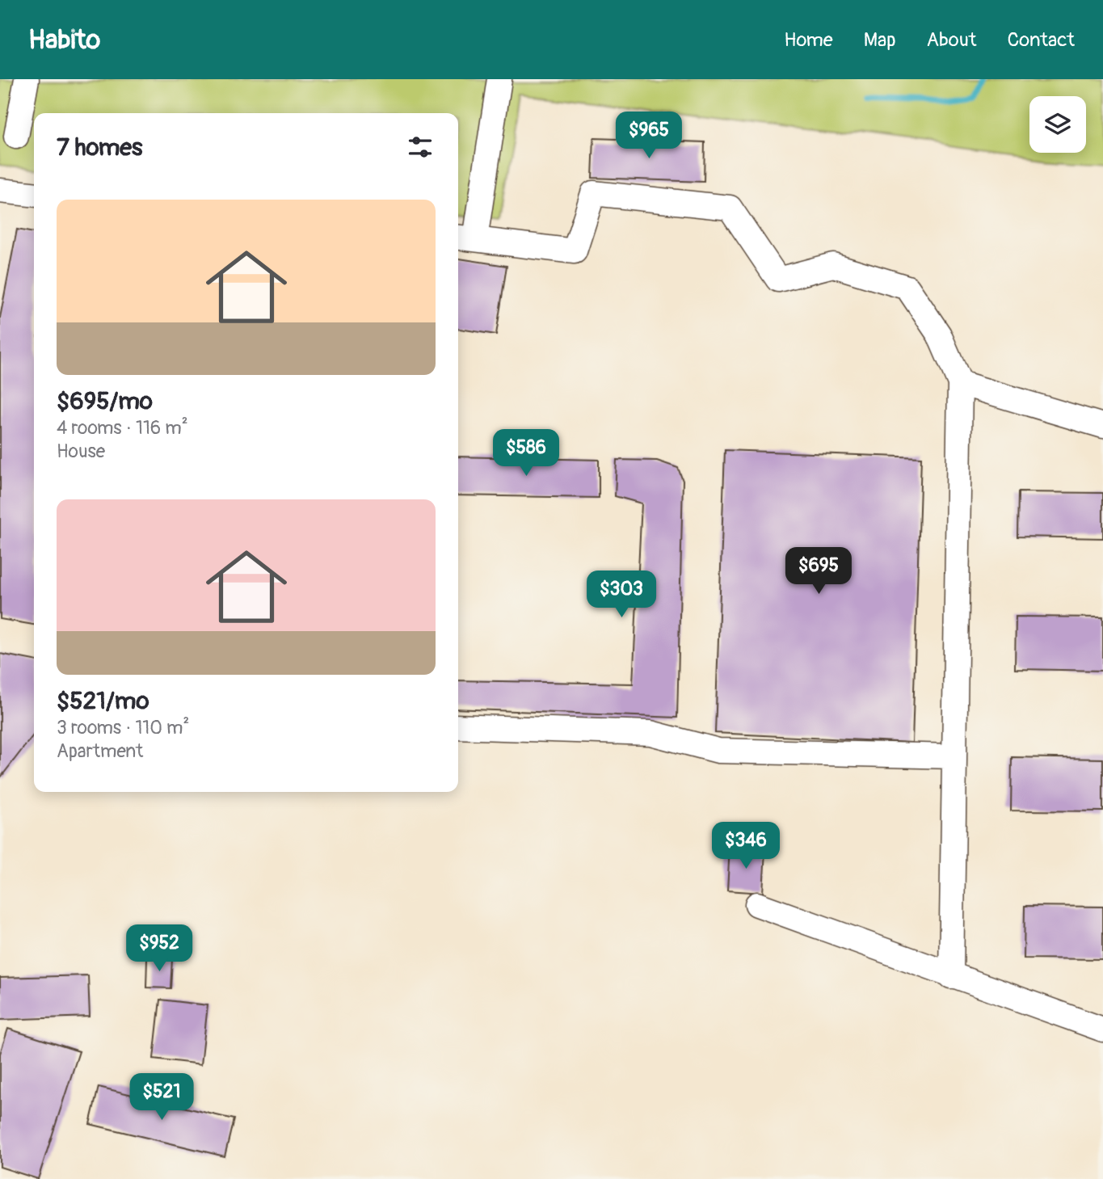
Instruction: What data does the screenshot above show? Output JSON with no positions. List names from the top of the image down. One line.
{"page":{"header":"Habito","nav":["Home","Map","About","Contact"],"price":["$965","$586","$695","$303","$346","$952","$521"],"heading":"7 homes","list":[{"name":"$695/mo","note":"4 rooms · 116 m² · House"},{"name":"$521/mo","note":"3 rooms · 110 m² · Apartment"}]}}
